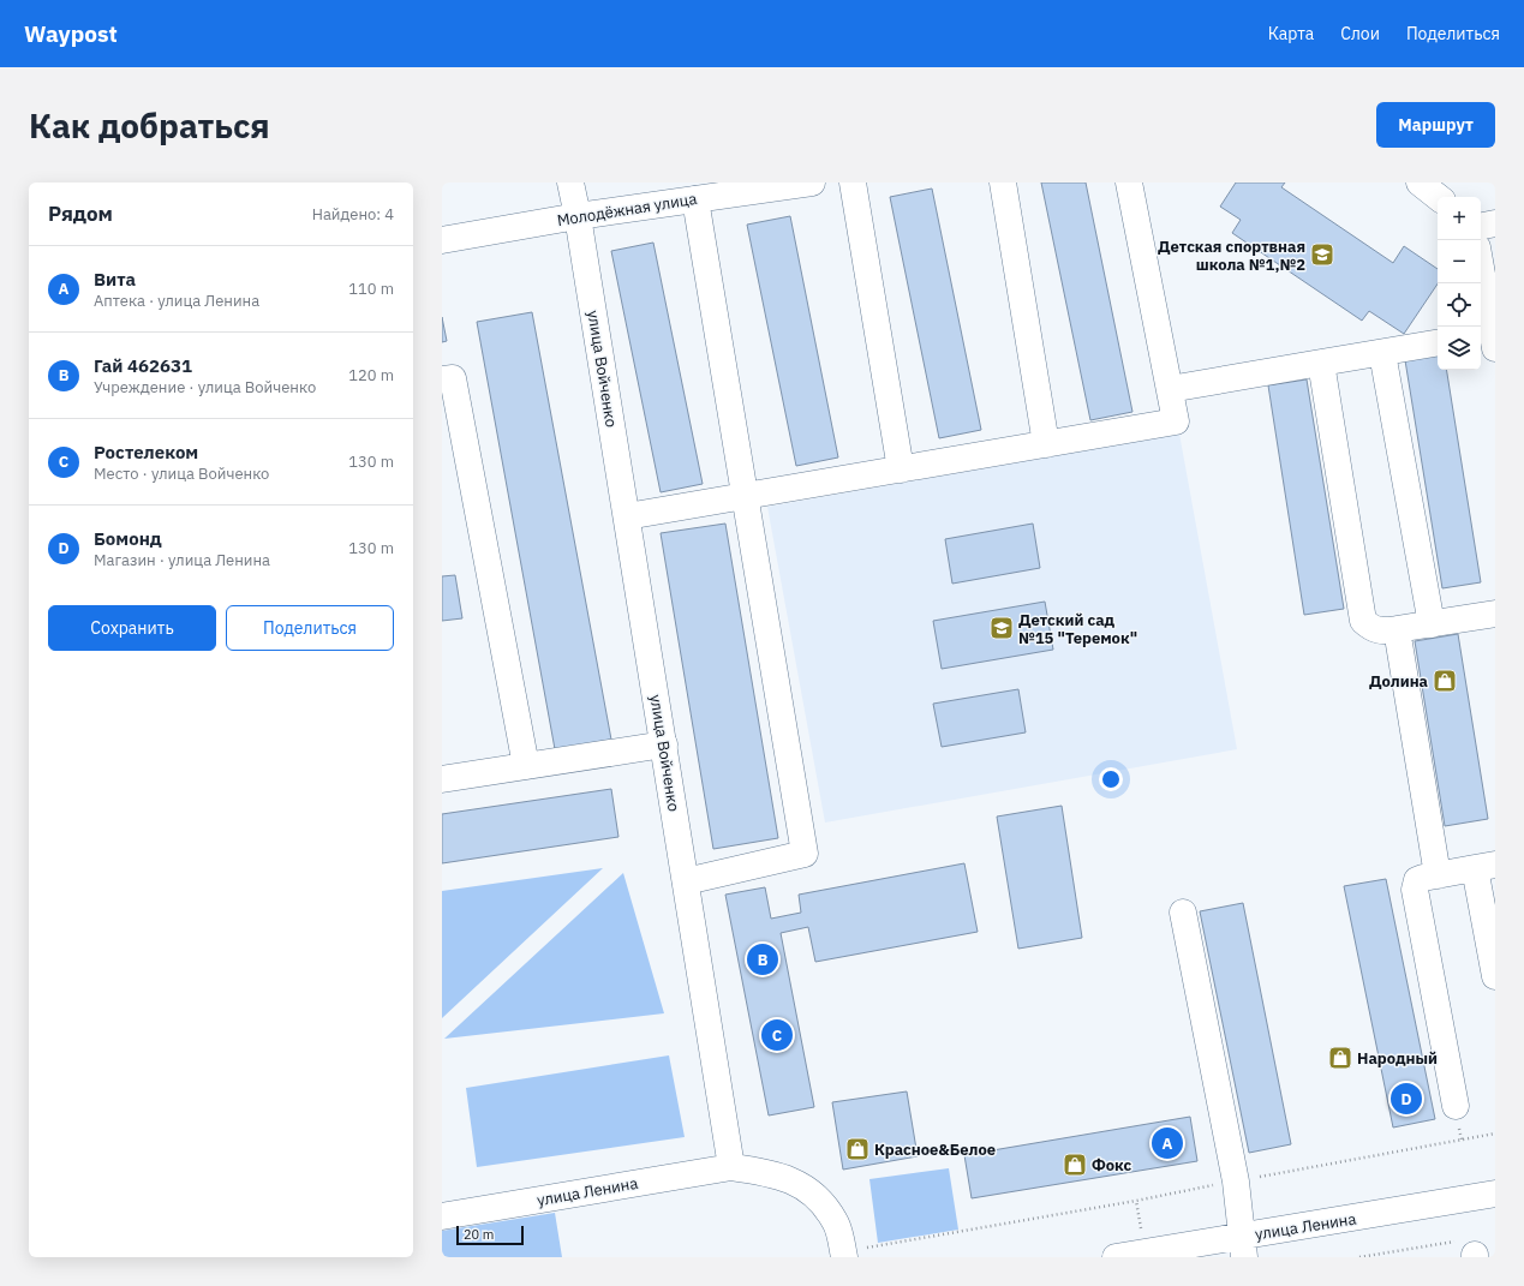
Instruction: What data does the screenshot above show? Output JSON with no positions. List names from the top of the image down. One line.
{"streets":{"main road":["Молодёжная улица","улица Войченко","улица Ленина"]},"crossings":[["Молодёжная улица","улица Войченко"],["улица Войченко","улица Ленина"]],"places":{"school or university":["Детская спортвная школа №1,№2","Детский сад №15 \"Теремок\""],"shop":["Долина","Народный","Красное&Белое","Фокс"]},"scale_bar":"20 m","page":{"header":"Waypost","nav":["Карта","Слои","Поделиться"],"buttons":["Маршрут",["Сохранить","Поделиться"]],"title":"Как добраться","heading":["Рядом","Найдено: 4"],"map_buttons":["+","−"],"list":[{"mark":"A","name":"Вита","note":"Аптека · улица Ленина","value":"110 m"},{"mark":"B","name":"Гай 462631","note":"Учреждение · улица Войченко","value":"120 m"},{"mark":"C","name":"Ростелеком","note":"Место · улица Войченко","value":"130 m"},{"mark":"D","name":"Бомонд","note":"Магазин · улица Ленина","value":"130 m"}],"pins":["B","C","D","A"],"scale":"20 m"}}
